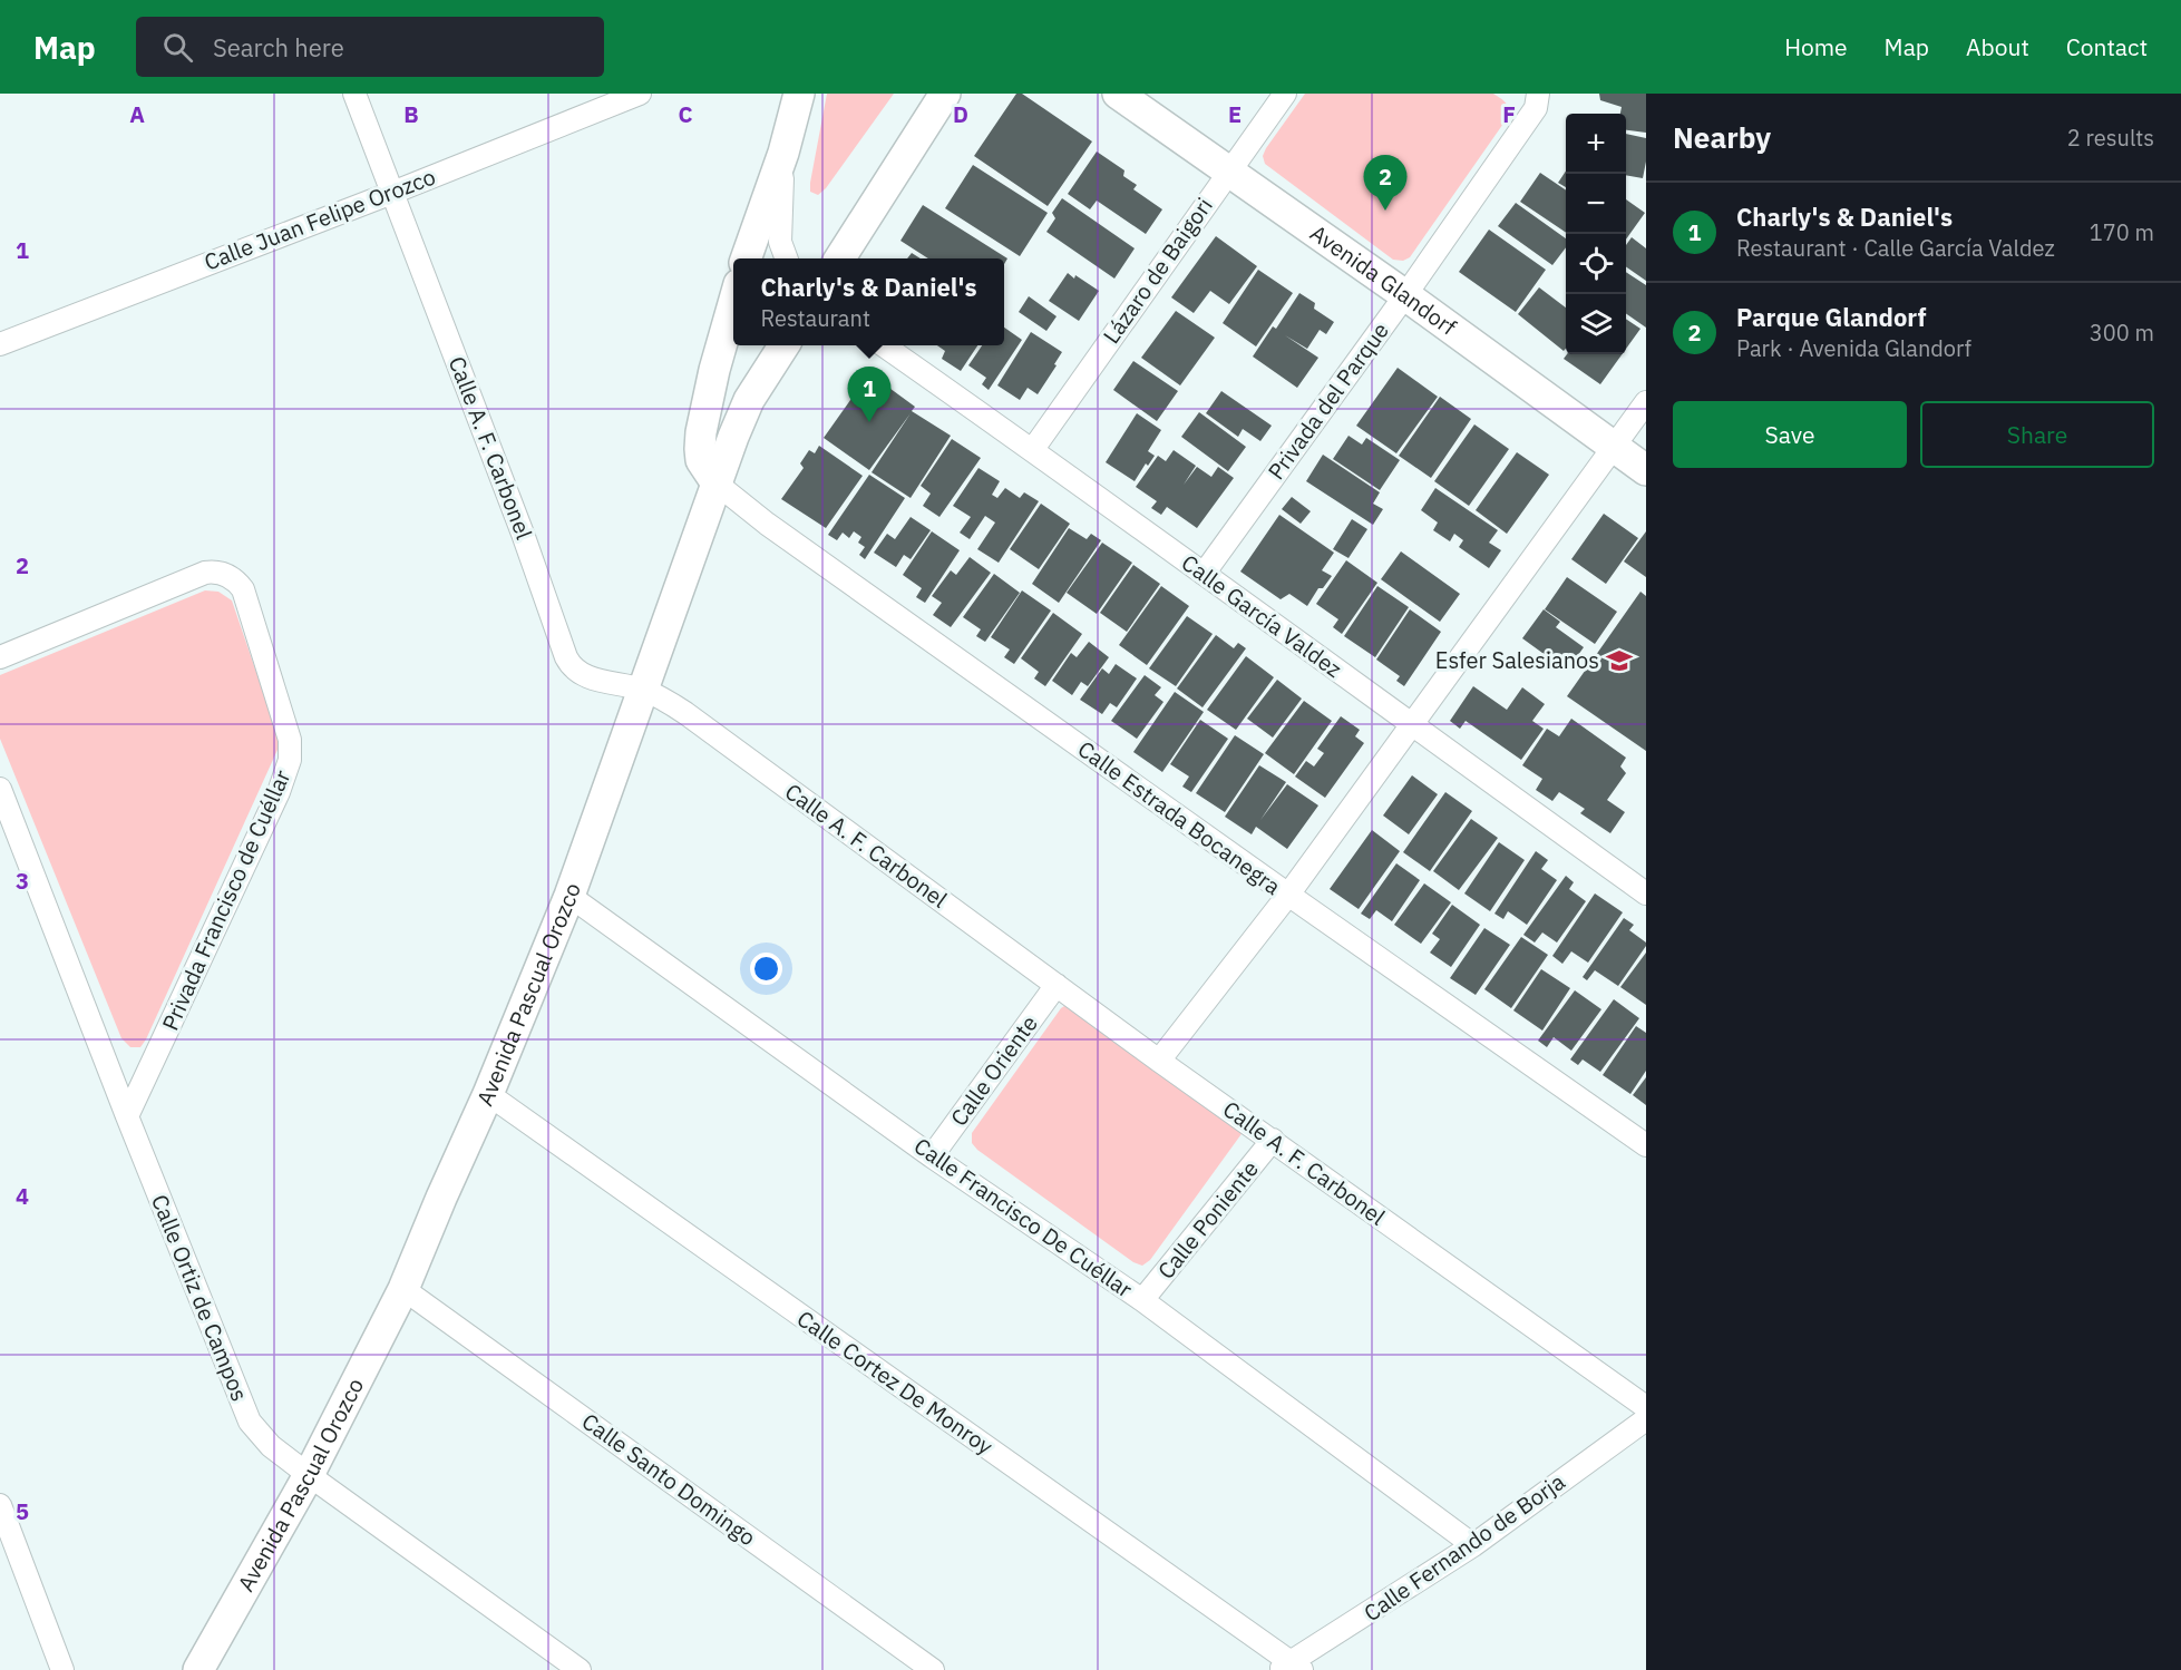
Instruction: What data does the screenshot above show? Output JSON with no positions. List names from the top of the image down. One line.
{"streets":{"main road":["Avenida Glandorf","Avenida Pascual Orozco"],"street":["Calle Juan Felipe Orozco","Lázaro de Baigori","Privada del Parque","Calle A. F. Carbonel","Calle García Valdez","Calle Estrada Bocanegra","Privada Francisco de Cuéllar","Calle Oriente","Calle Francisco De Cuéllar","Calle Poniente","Calle Ortiz de Campos","Calle Cortez De Monroy","Calle Santo Domingo","Calle Fernando de Borja"]},"crossings":[["Calle Juan Felipe Orozco","Calle A. F. Carbonel"],["Lázaro de Baigori","Avenida Glandorf"],["Lázaro de Baigori","Calle García Valdez"],["Avenida Glandorf","Privada del Parque"],["Privada del Parque","Calle García Valdez"],["Calle A. F. Carbonel","Avenida Pascual Orozco"],["Calle A. F. Carbonel","Calle Oriente"],["Calle A. F. Carbonel","Calle Poniente"],["Calle Estrada Bocanegra","Avenida Pascual Orozco"],["Privada Francisco de Cuéllar","Calle Ortiz de Campos"],["Avenida Pascual Orozco","Calle Francisco De Cuéllar"],["Avenida Pascual Orozco","Calle Ortiz de Campos"],["Avenida Pascual Orozco","Calle Cortez De Monroy"],["Avenida Pascual Orozco","Calle Santo Domingo"],["Calle Oriente","Calle Francisco De Cuéllar"],["Calle Francisco De Cuéllar","Calle Poniente"],["Calle Francisco De Cuéllar","Calle Fernando de Borja"],["Calle Cortez De Monroy","Calle Fernando de Borja"]],"places":{"school or university":["Esfer Salesianos"]},"page":{"header":"Map","search":"Search here","nav":["Home","Map","About","Contact"],"heading":["Nearby","2 results"],"map_buttons":["+","−"],"pins":["2","1"],"list":[{"mark":"1","name":"Charly's & Daniel's","note":"Restaurant · Calle García Valdez","value":"170 m"},{"mark":"2","name":"Parque Glandorf","note":"Park · Avenida Glandorf","value":"300 m"}],"popup":["Charly's & Daniel's","Restaurant"],"buttons":["Save","Share"]},"grid":{"columns":["A","B","C","D","E","F"],"rows":["1","2","3","4","5"]}}
